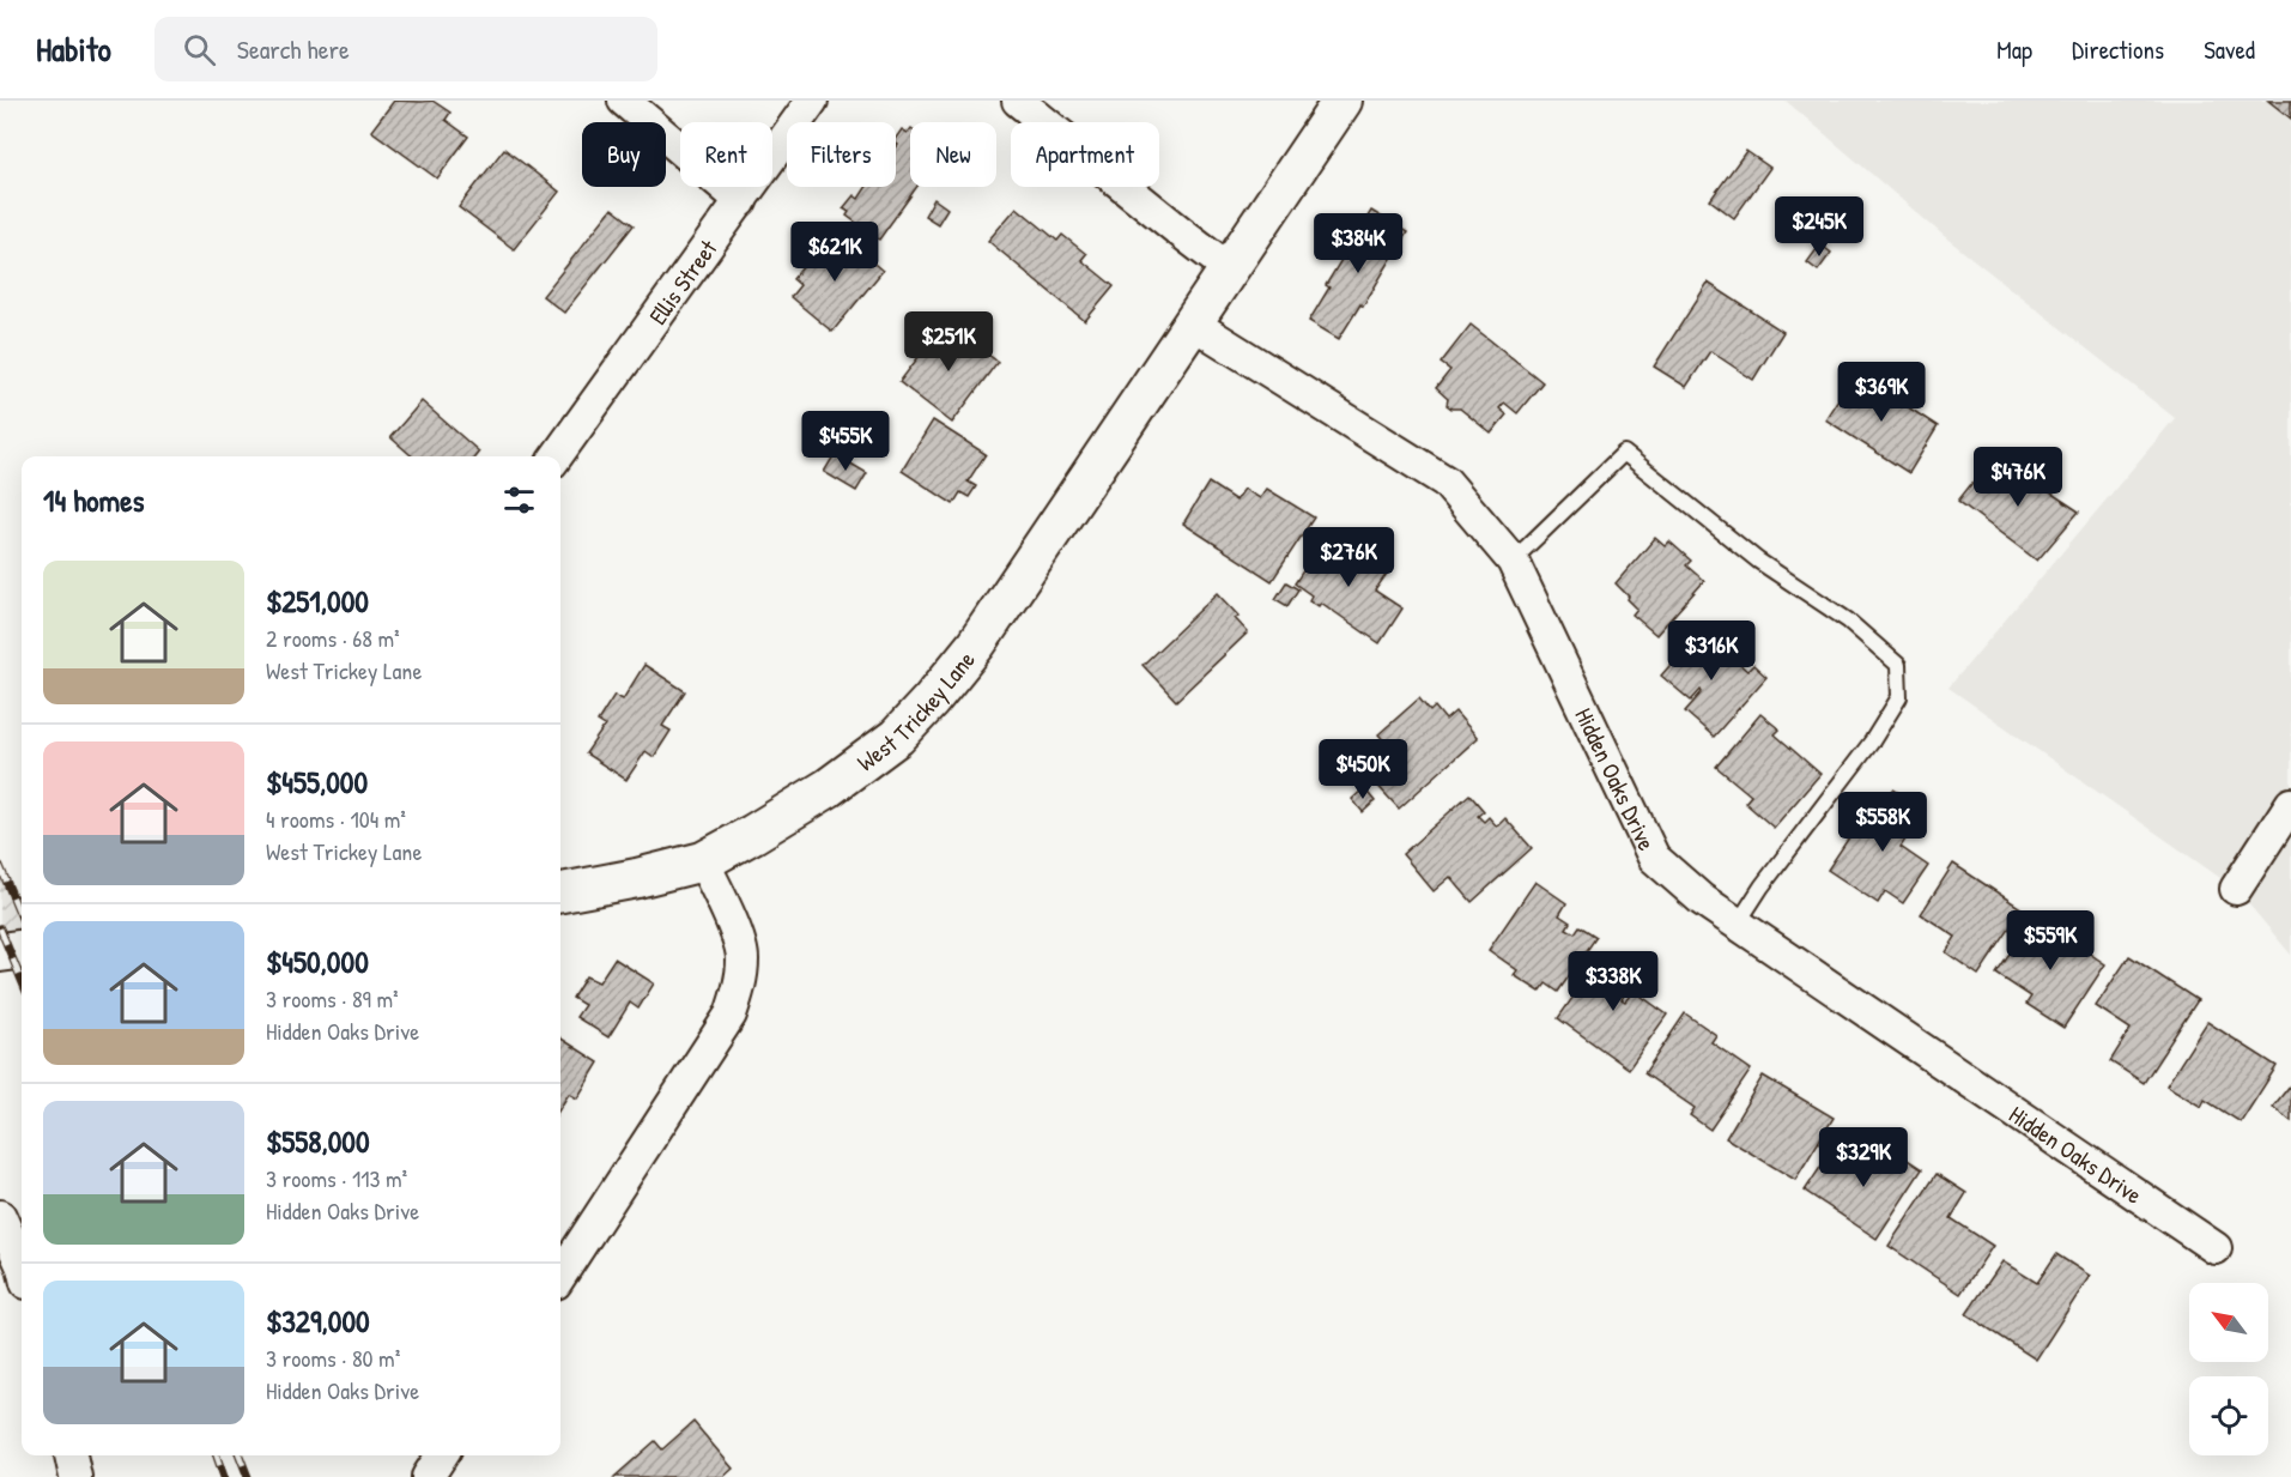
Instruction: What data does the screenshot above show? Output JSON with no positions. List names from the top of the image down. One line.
{"streets":{"street":["Ellis Street","West Trickey Lane","Hidden Oaks Drive"]},"crossings":[["West Trickey Lane","Hidden Oaks Drive"]],"north":"top left","page":{"header":"Habito","search":"Search here","nav":["Map","Directions","Saved"],"chip":["Buy","Rent","Filters","New","Apartment"],"price":["$245K","$384K","$621K","$251K","$369K","$455K","$476K","$276K","$316K","$450K","$558K","$559K","$338K","$329K"],"heading":"14 homes","list":[{"name":"$251,000","note":"2 rooms · 68 m² · West Trickey Lane"},{"name":"$455,000","note":"4 rooms · 104 m² · West Trickey Lane"},{"name":"$450,000","note":"3 rooms · 89 m² · Hidden Oaks Drive"},{"name":"$558,000","note":"3 rooms · 113 m² · Hidden Oaks Drive"},{"name":"$329,000","note":"3 rooms · 80 m² · Hidden Oaks Drive"}]}}
